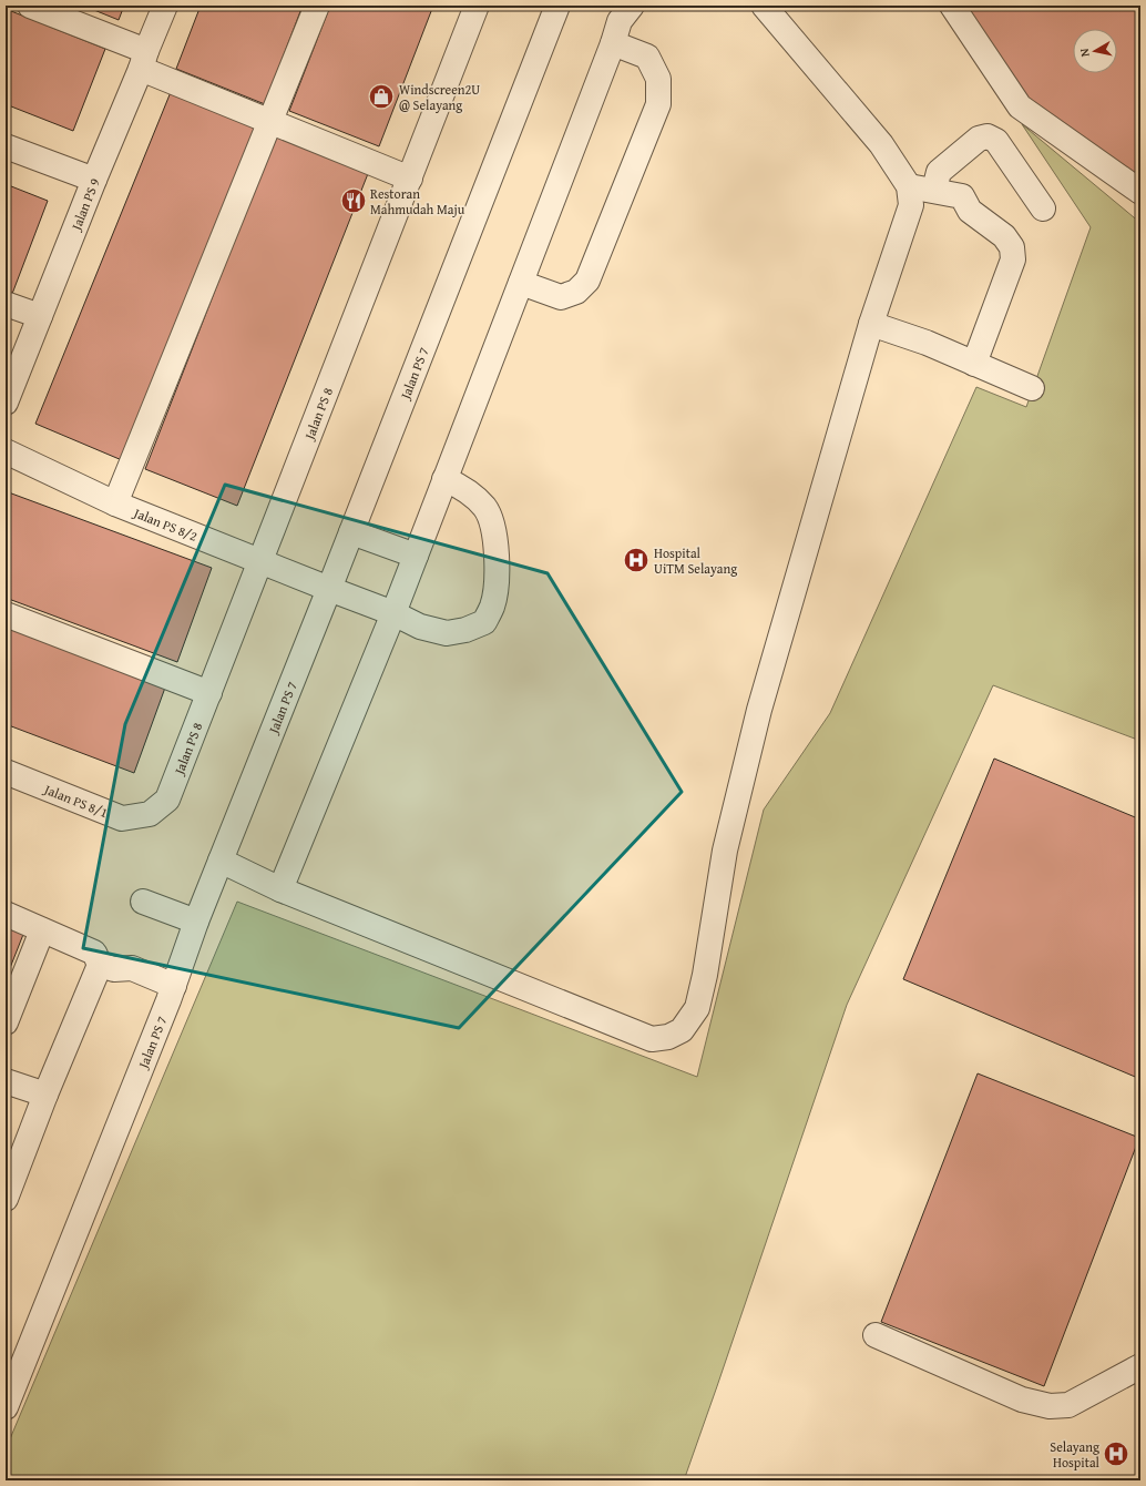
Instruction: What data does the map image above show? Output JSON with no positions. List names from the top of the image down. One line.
{"streets":{"street":["Jalan PS 9","Jalan PS 7","Jalan PS 8","Jalan PS 8/2","Jalan PS 8/1"]},"crossings":[["Jalan PS 7","Jalan PS 8/2"],["Jalan PS 8","Jalan PS 8/2"],["Jalan PS 8","Jalan PS 8/1"]],"places":{"shop":["Windscreen2U @ Selayang"],"restaurant":["Restoran Mahmudah Maju"],"hospital":["Hospital UiTM Selayang","Selayang Hospital"]},"north":"left"}
